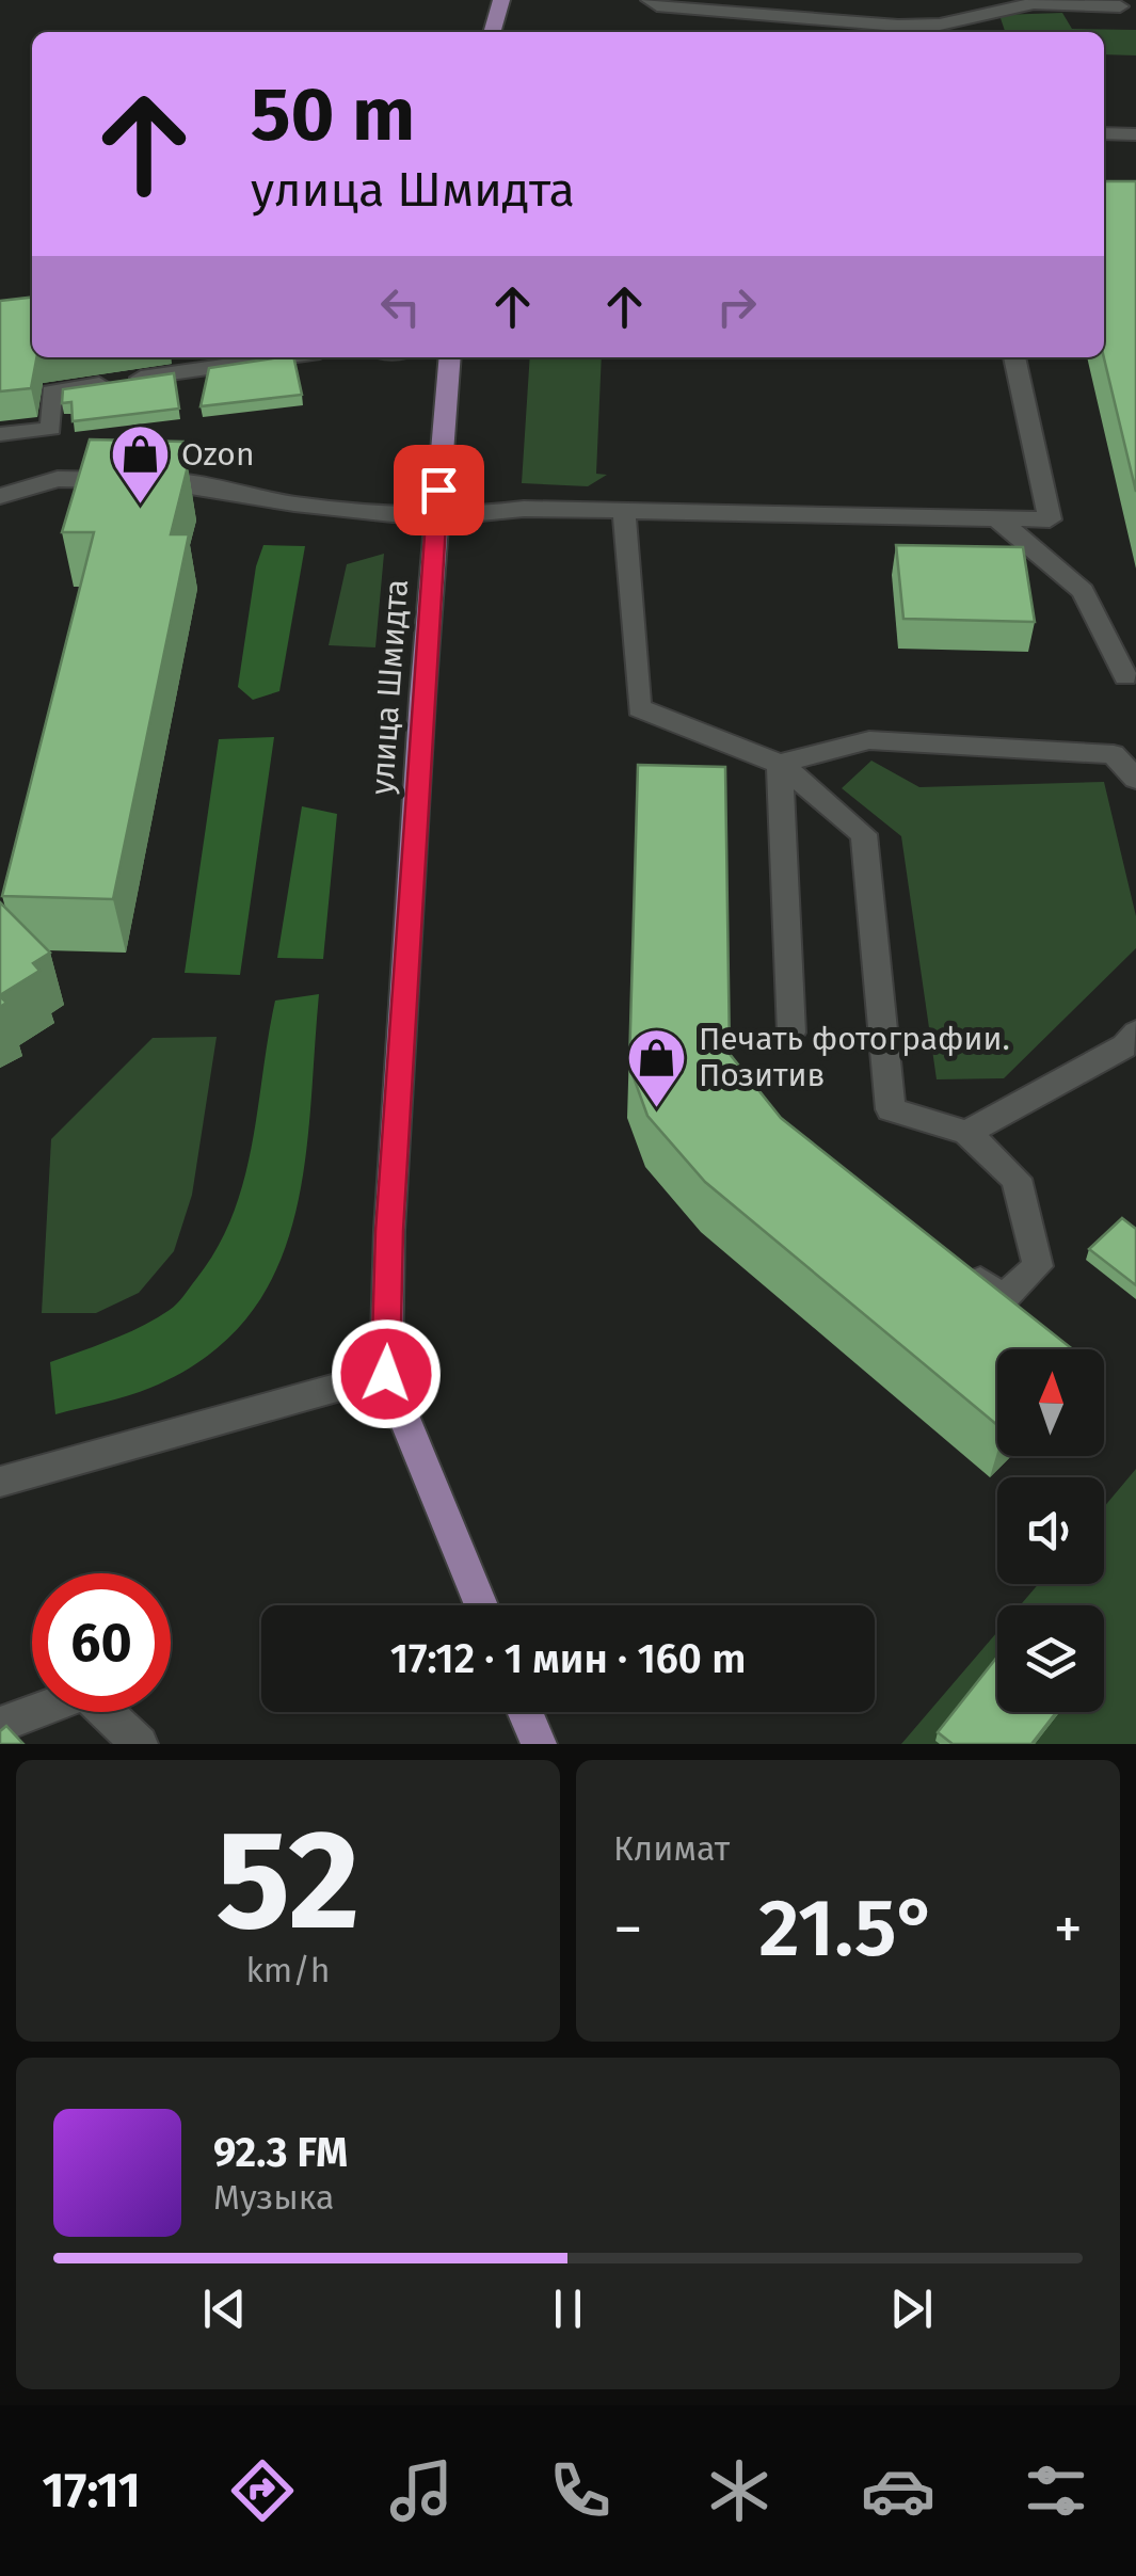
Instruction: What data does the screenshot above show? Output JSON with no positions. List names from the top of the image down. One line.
{"streets":{"main road":["улица Шмидта"]},"places":{"shop":["Ozon","Печать фотографии. Позитив"]},"north":"top","page":{"turn":["50 m","улица Шмидта"],"limit":"60","trip":"17:12 · 1 мин · 160 m","tile":[["52","km/h"],"Климат"],"heat":["−","21.5°","+"],"song":["92.3 FM","Музыка"],"tabs":"17:11"}}
